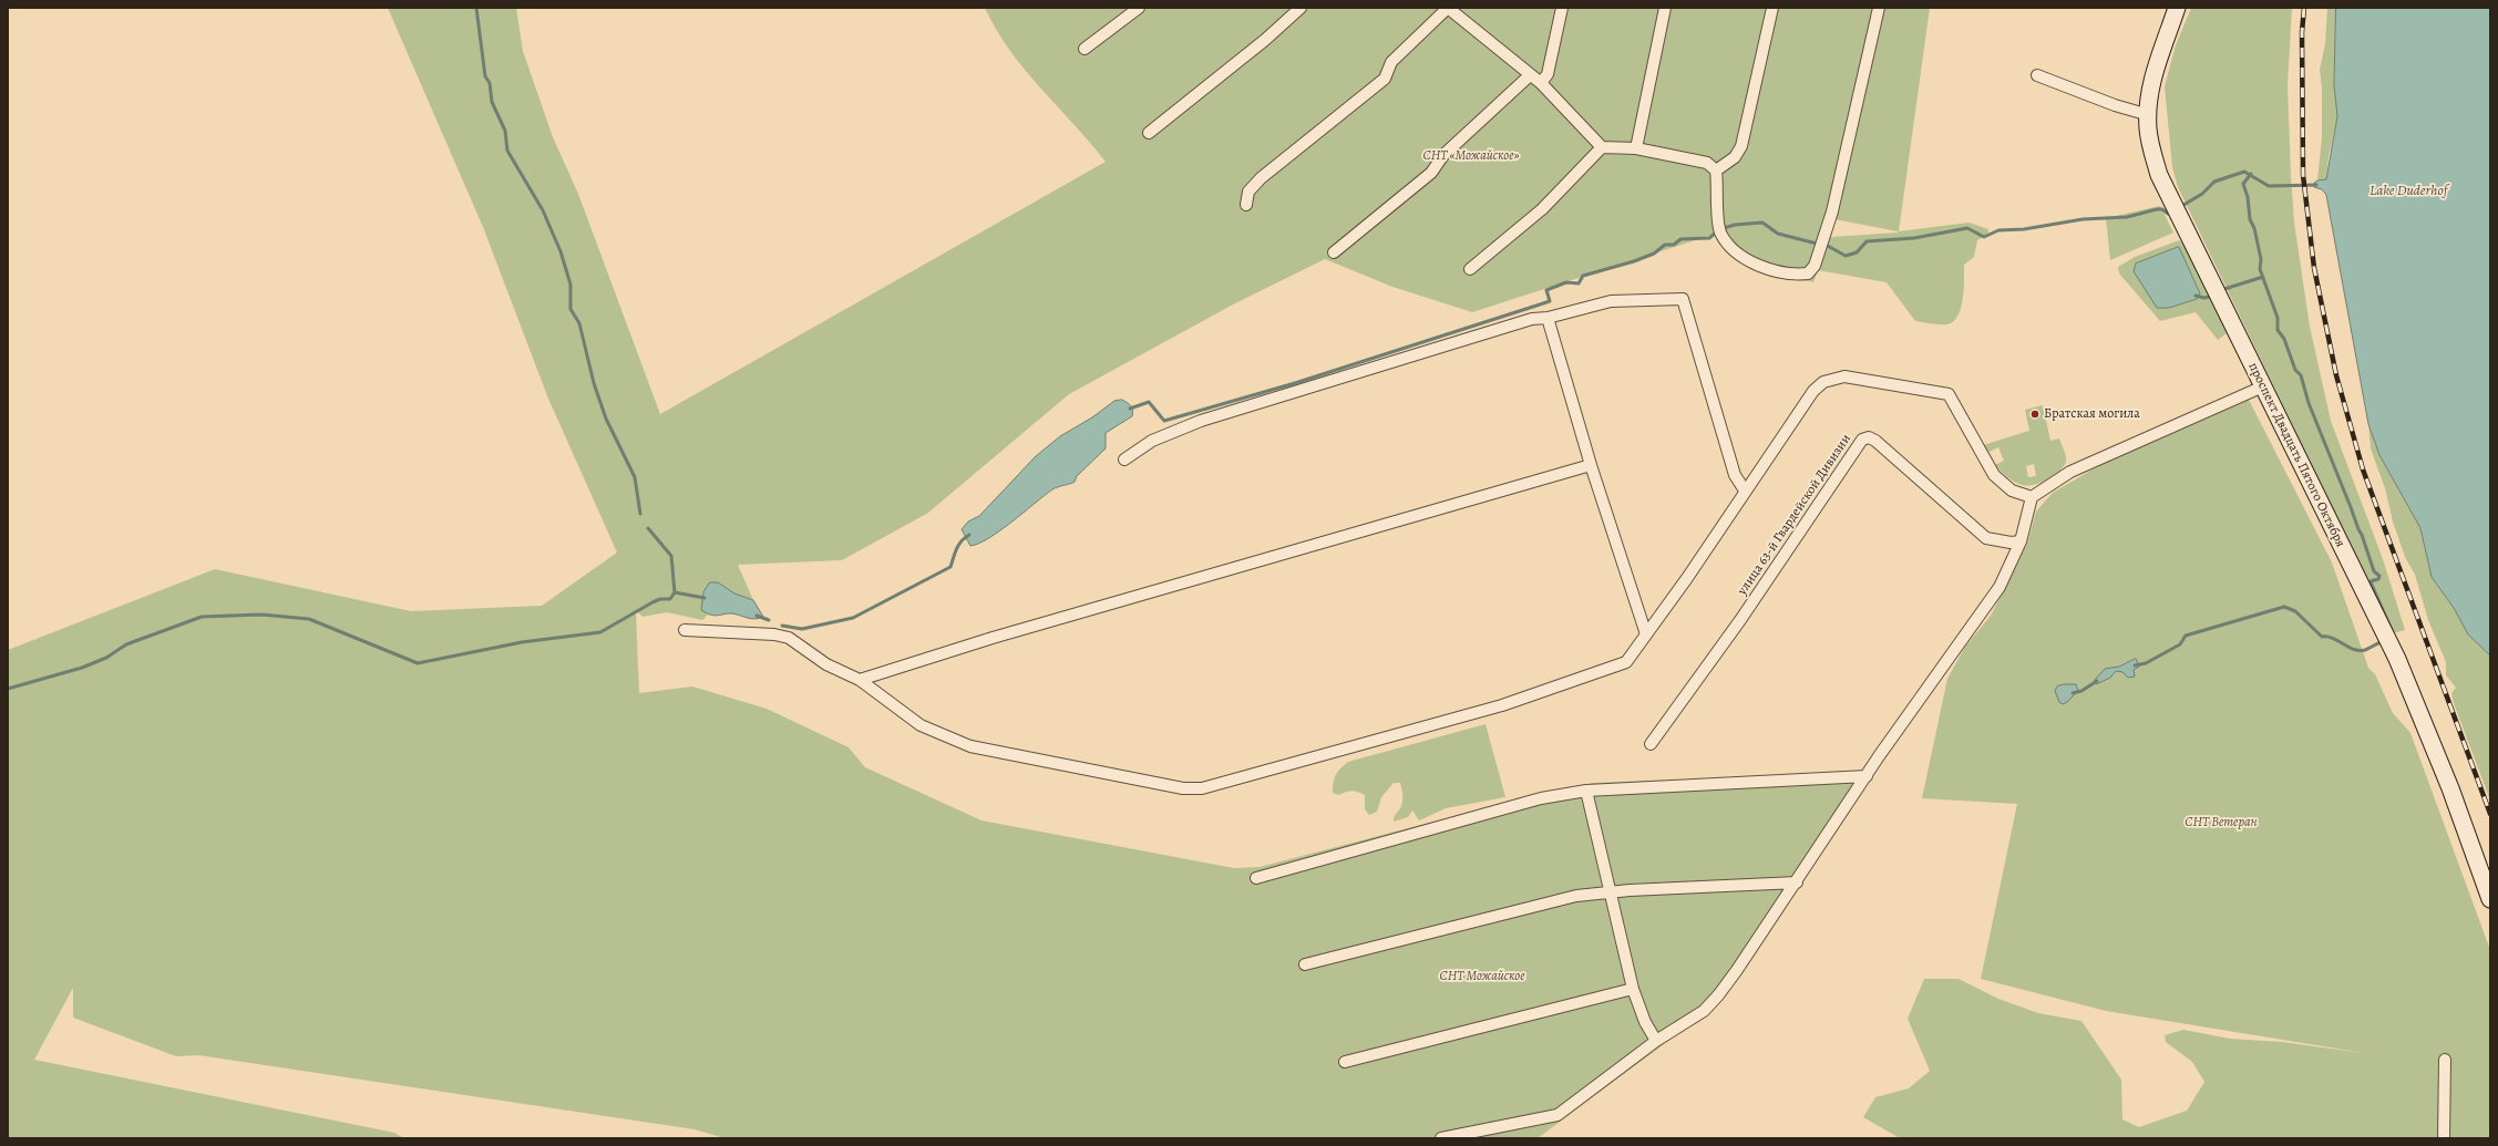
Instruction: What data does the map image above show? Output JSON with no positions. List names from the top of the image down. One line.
{"streets":{"street":["проспект Двадцать Пятого Октября","улица 63-й Гвардейской Дивизии"]},"water":["Lake Duderhof"],"parks":["СНТ «Можайское»","СНТ Ветеран","СНТ Можайское"],"places":["Братская могила"]}
